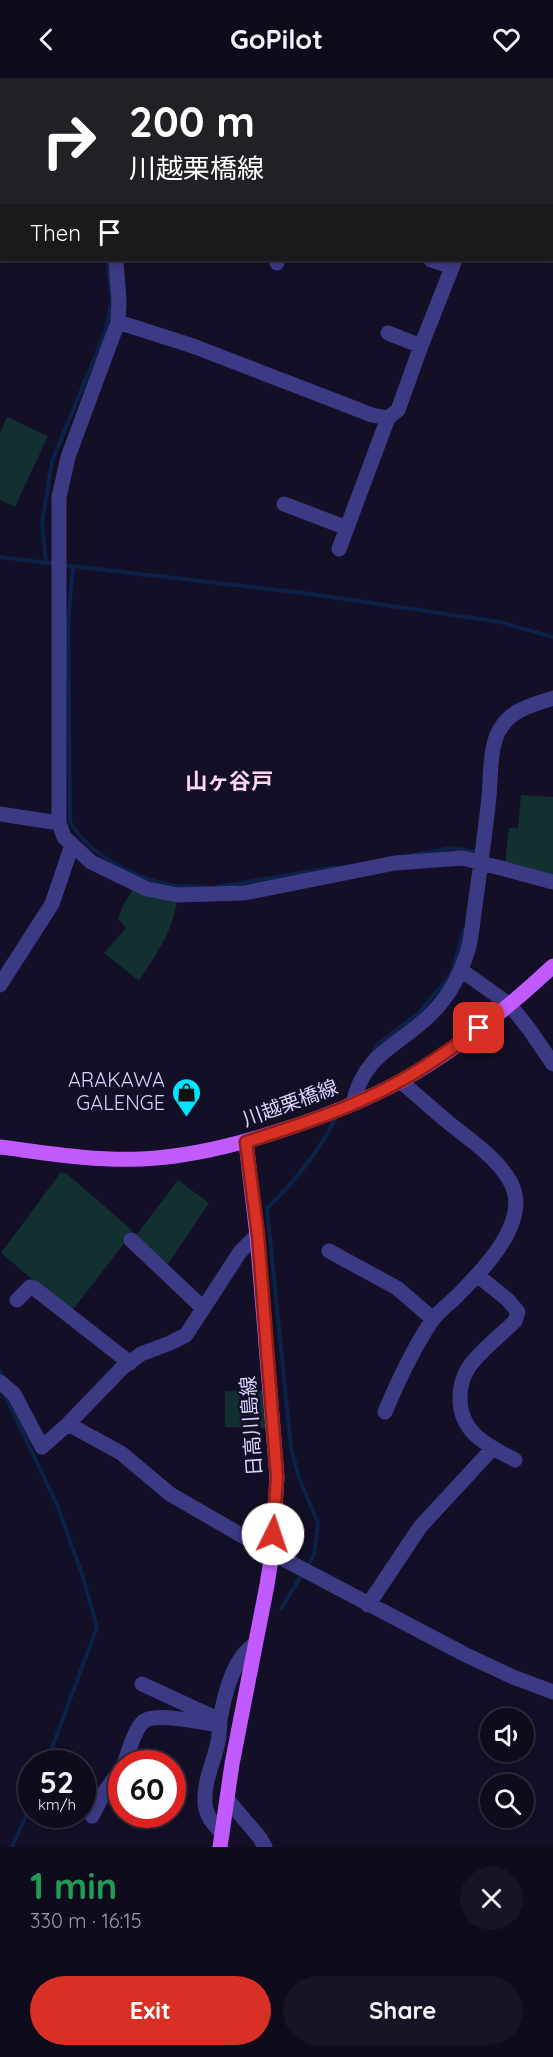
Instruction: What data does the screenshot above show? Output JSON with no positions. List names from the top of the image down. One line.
{"streets":{"main road":["川越栗橋線","日高川島線"]},"crossings":[["川越栗橋線","日高川島線"]],"districts":["山ヶ谷戸"],"places":{"shop":["ARAKAWA GALENGE"]},"page":{"header":"GoPilot","turn":["200 m","川越栗橋線"],"then":"Then","speed":"52 km/h","limit":"60","heading":["1 min","330 m · 16:15"],"buttons":["Exit","Share"]}}
